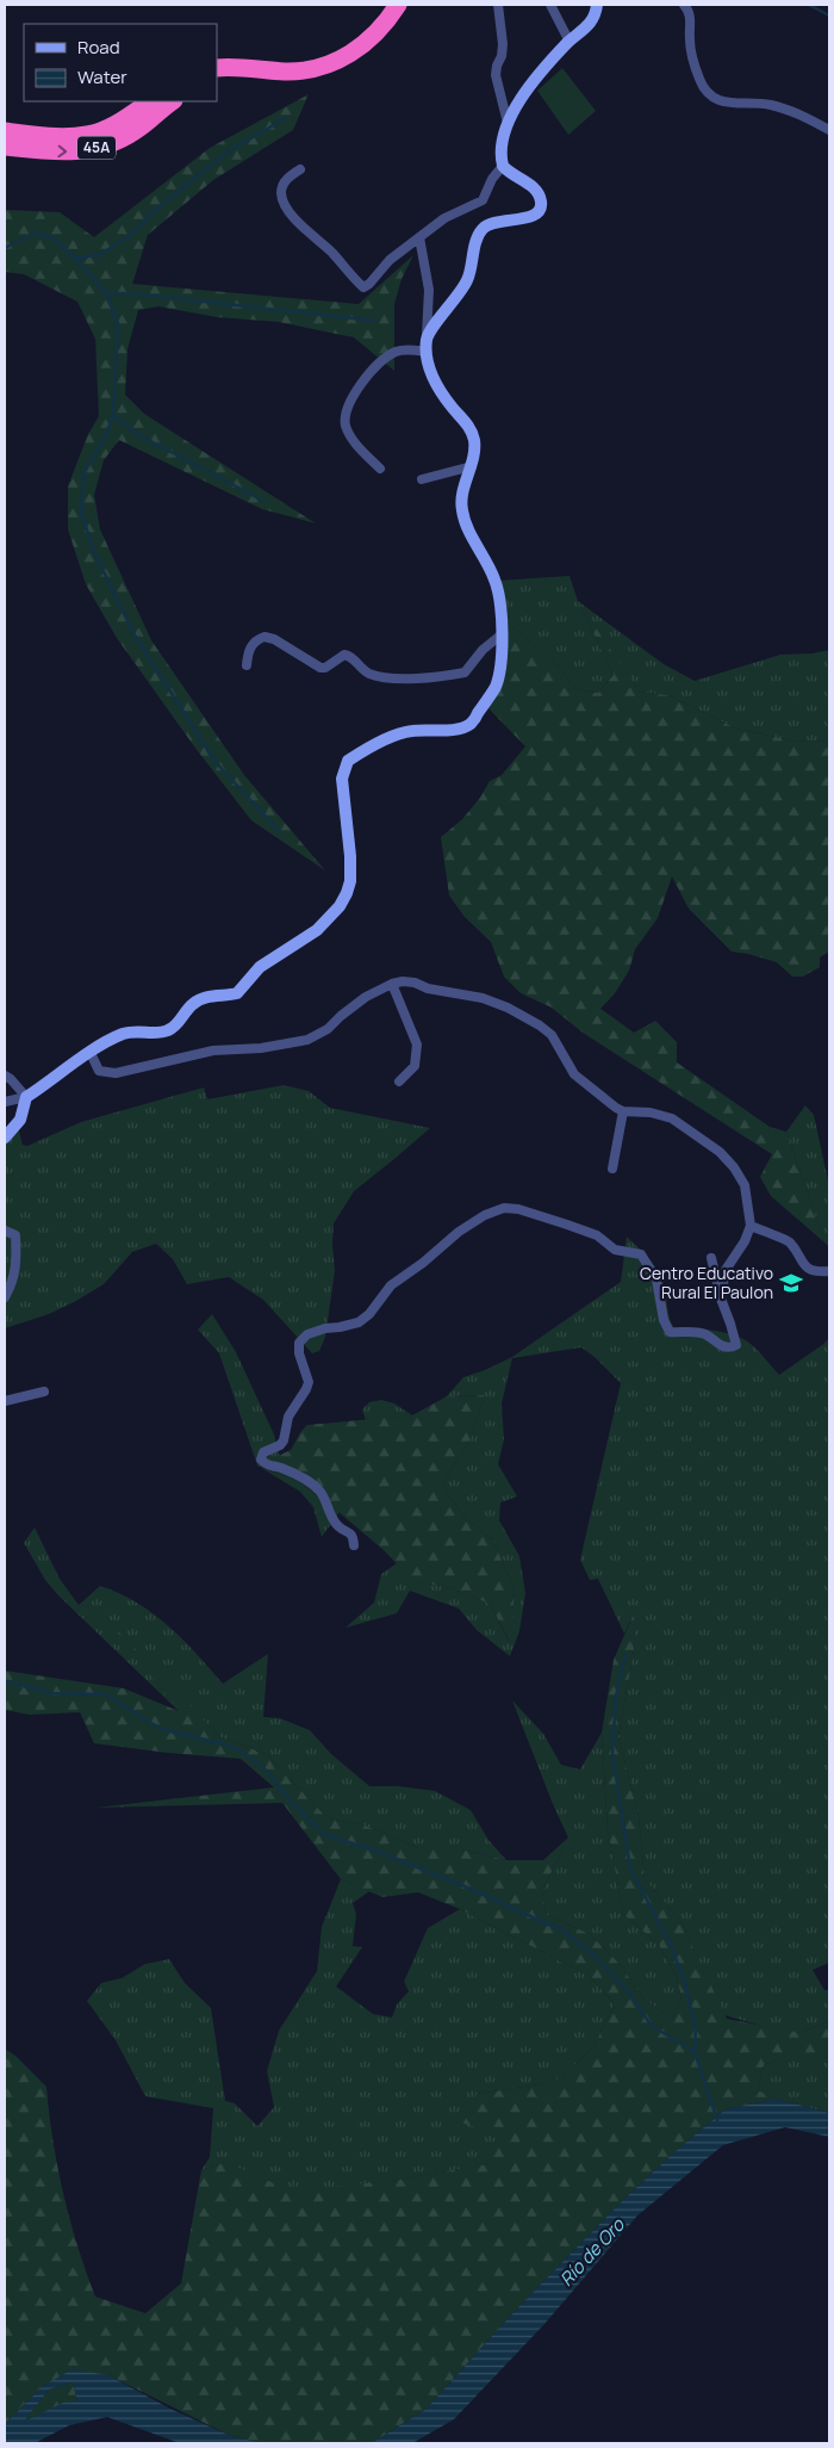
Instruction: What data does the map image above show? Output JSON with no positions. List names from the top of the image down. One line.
{"streets":{"highway":["45A"]},"water":["Río de Oro"],"places":{"school or university":["Centro Educativo Rural El Paulon"]},"legend":["Road","Water"]}
